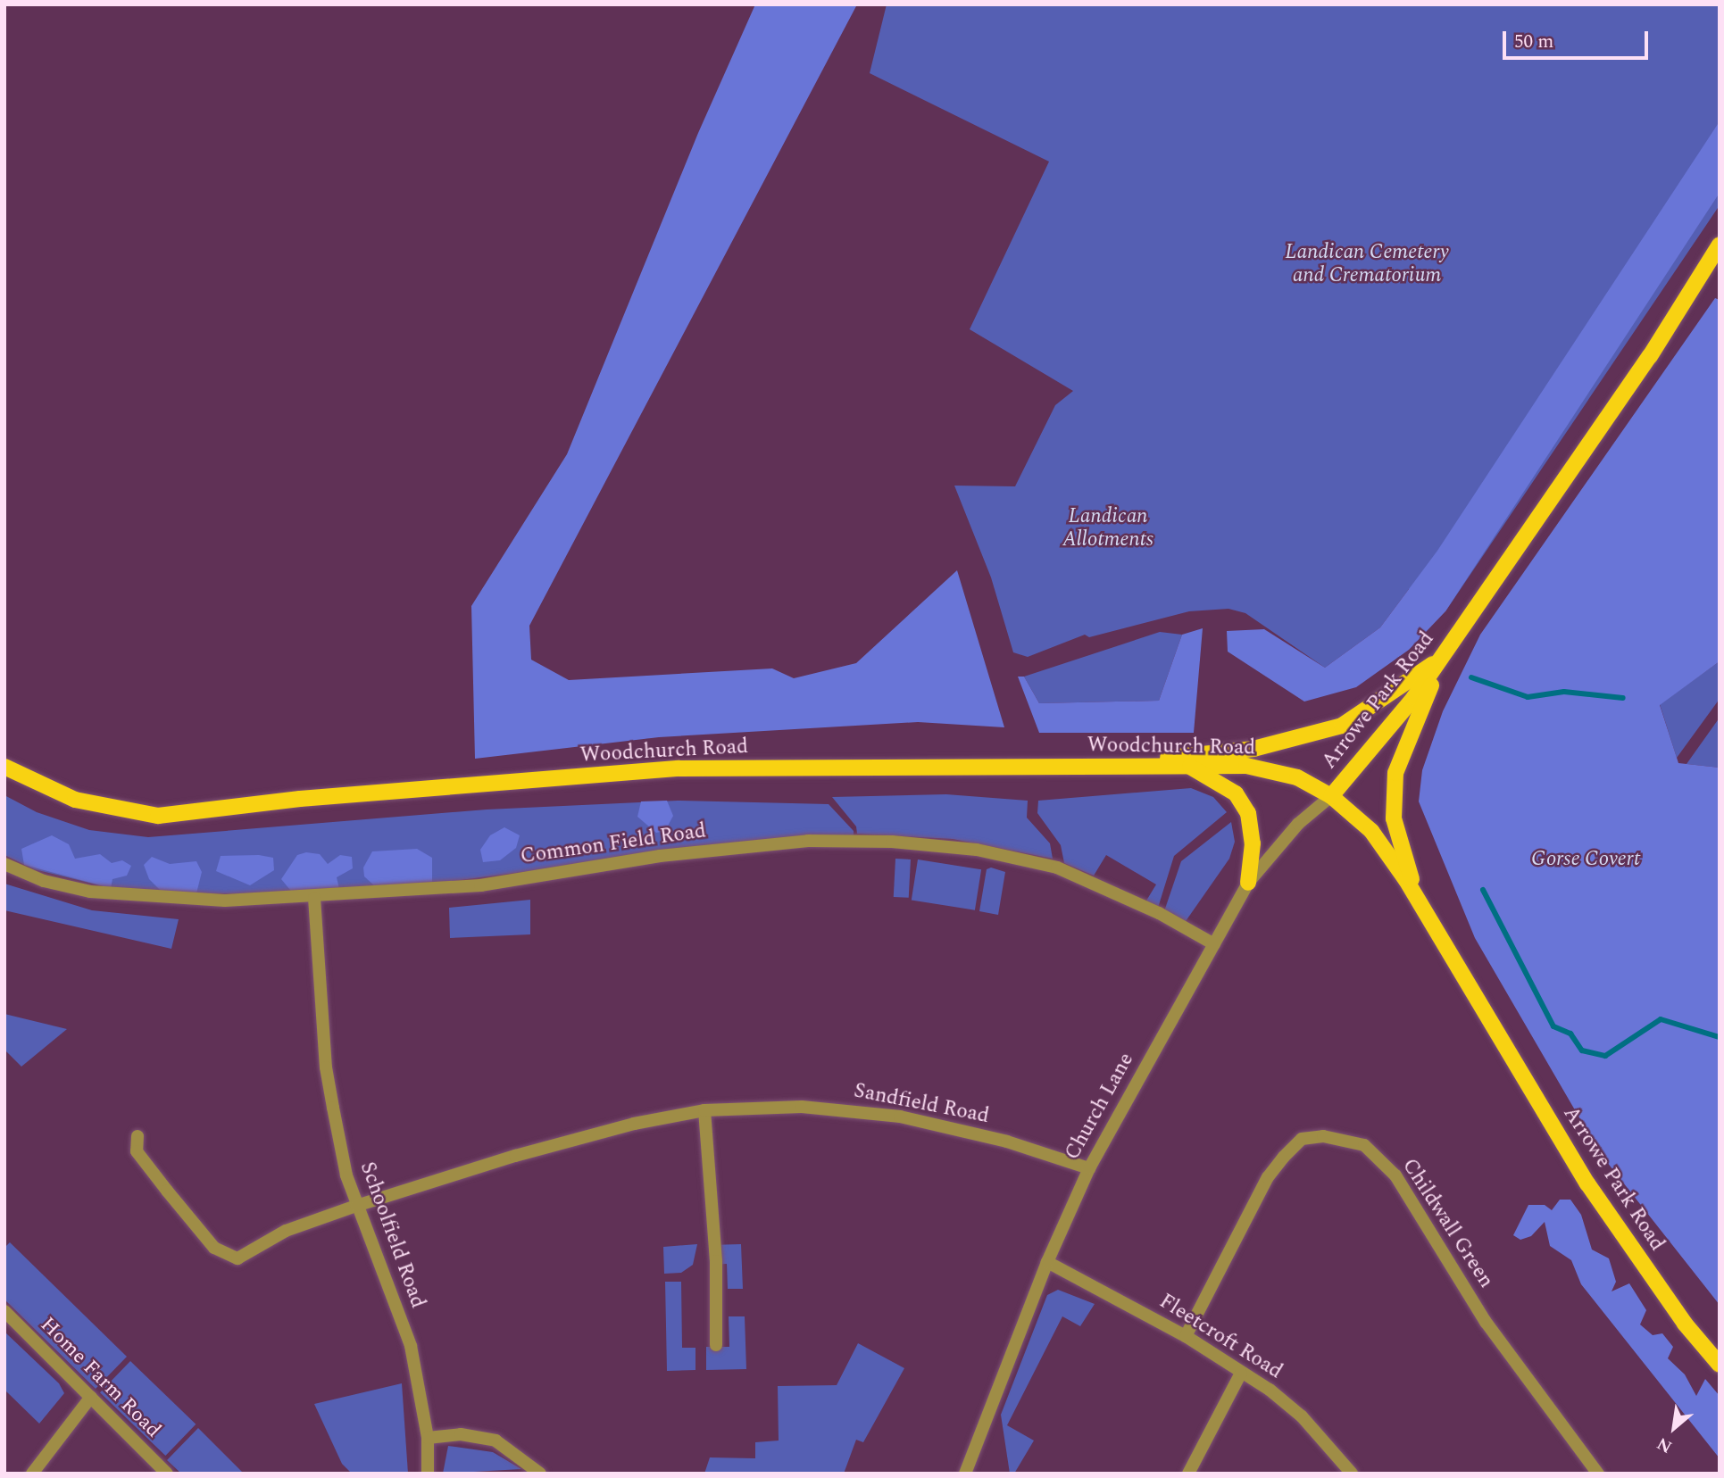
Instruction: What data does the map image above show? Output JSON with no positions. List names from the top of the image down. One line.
{"streets":{"main road":["Arrowe Park Road","Woodchurch Road"],"street":["Common Field Road","Sandfield Road","Church Lane","Childwall Green","Schoolfield Road","Fleetcroft Road","Home Farm Road"]},"crossings":[["Arrowe Park Road","Woodchurch Road"],["Arrowe Park Road","Church Lane"],["Woodchurch Road","Church Lane"],["Common Field Road","Church Lane"],["Common Field Road","Schoolfield Road"],["Sandfield Road","Church Lane"],["Sandfield Road","Schoolfield Road"],["Church Lane","Fleetcroft Road"],["Childwall Green","Fleetcroft Road"]],"parks":["Landican Cemetery and Crematorium","Landican Allotments","Gorse Covert"],"scale_bar":"50 m","north":"bottom left"}
